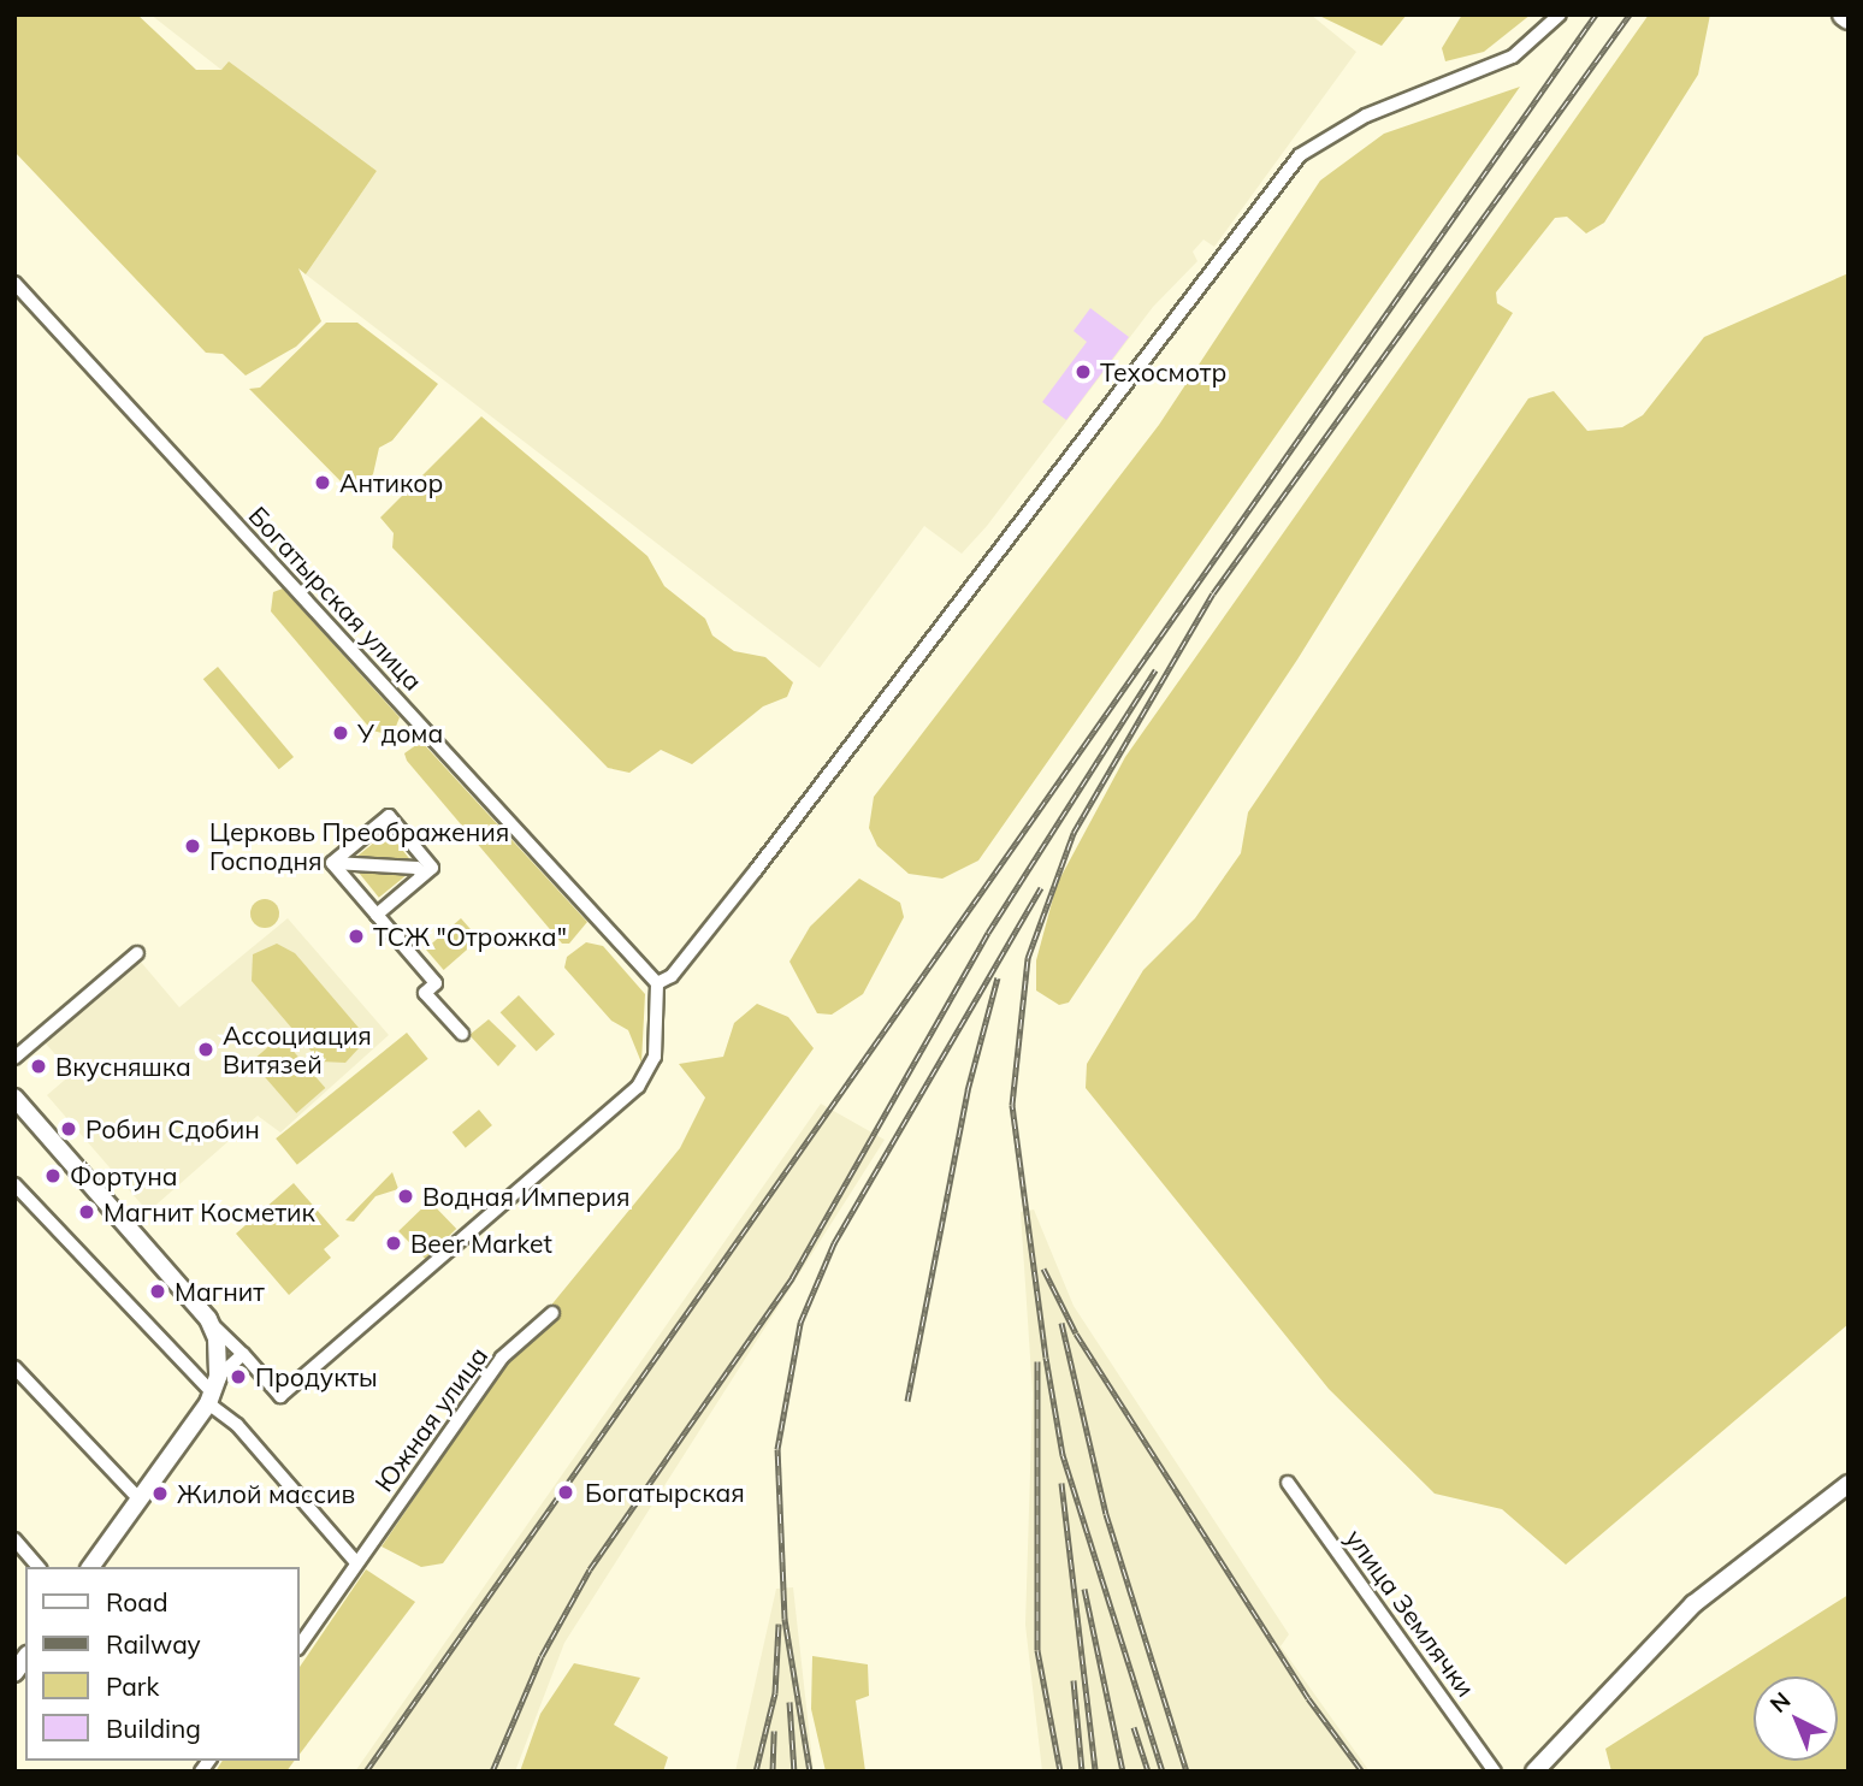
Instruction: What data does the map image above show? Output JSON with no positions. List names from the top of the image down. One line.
{"streets":{"street":["Богатырская улица","Южная улица","улица Землячки"]},"places":["Техосмотр","Антикор","У дома","Церковь Преображения Господня","ТСЖ \"Отрожка\"","Ассоциация Витязей","Вкусняшка","Робин Сдобин","Фортуна","Водная Империя","Магнит Косметик","Beer Market","Магнит","Продукты","Богатырская","Жилой массив"],"legend":["Road","Railway","Park","Building"],"north":"top left"}
